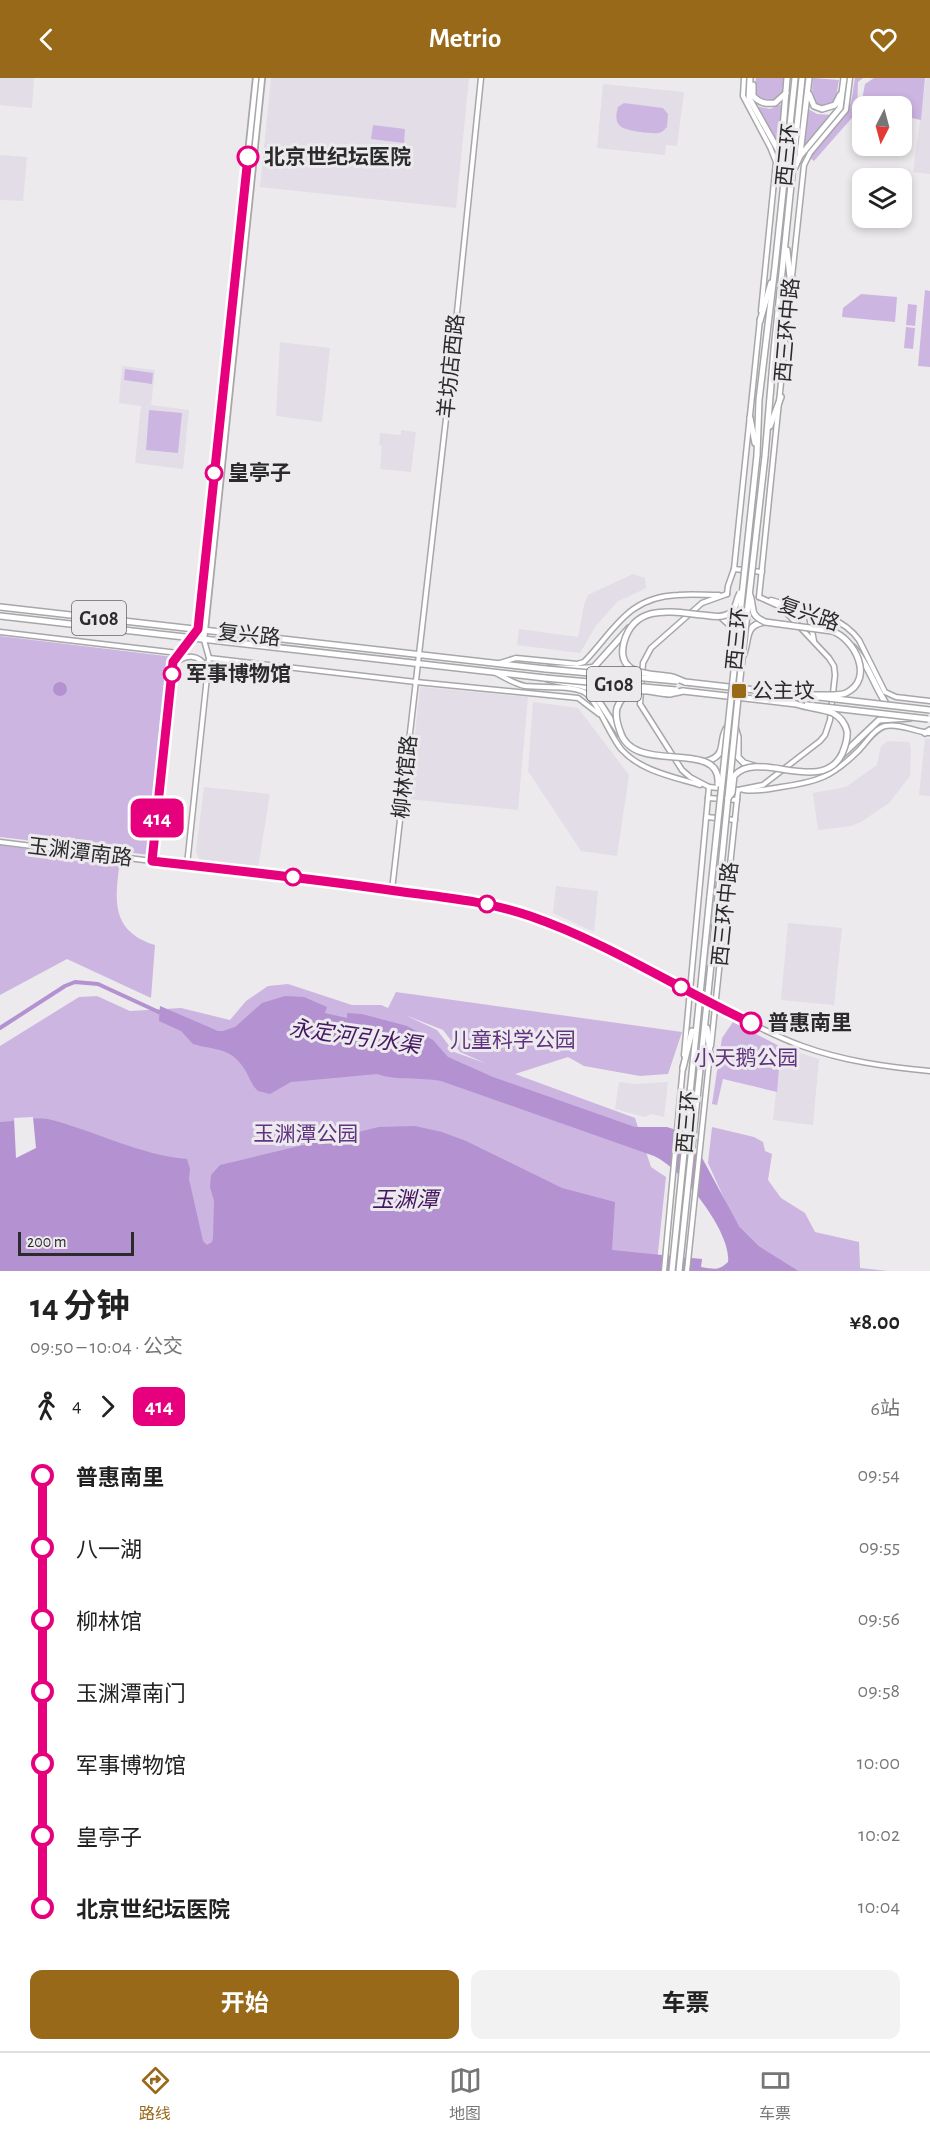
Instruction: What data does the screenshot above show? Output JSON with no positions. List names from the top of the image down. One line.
{"streets":{"highway":["西三环","复兴路","G108"],"street":["西三环中路","羊坊店西路","柳林馆路","玉渊潭南路"]},"crossings":[["西三环中路","复兴路"],["羊坊店西路","复兴路"],["羊坊店西路","柳林馆路"],["复兴路","柳林馆路"]],"water":["永定河引水渠","玉渊潭"],"parks":["儿童科学公园","小天鹅公园","玉渊潭公园"],"places":{"other":["北京世纪坛医院","皇亭子","军事博物馆","普惠南里"],"transit":["公主坟"]},"lines":["bus line 414"],"scale_bar":"200 m","north":"bottom","page":{"header":"Metrio","on_map":"414","scale":"200 m","heading":["14 分钟","09:50 – 10:04 · 公交","¥8.00"],"legs":["4","414","6站"],"list":[{"name":"普惠南里","value":"09:54"},{"name":"八一湖","value":"09:55"},{"name":"柳林馆","value":"09:56"},{"name":"玉渊潭南门","value":"09:58"},{"name":"军事博物馆","value":"10:00"},{"name":"皇亭子","value":"10:02"},{"name":"北京世纪坛医院","value":"10:04"}],"buttons":["开始","车票"],"tabs":["路线","地图","车票"]}}
